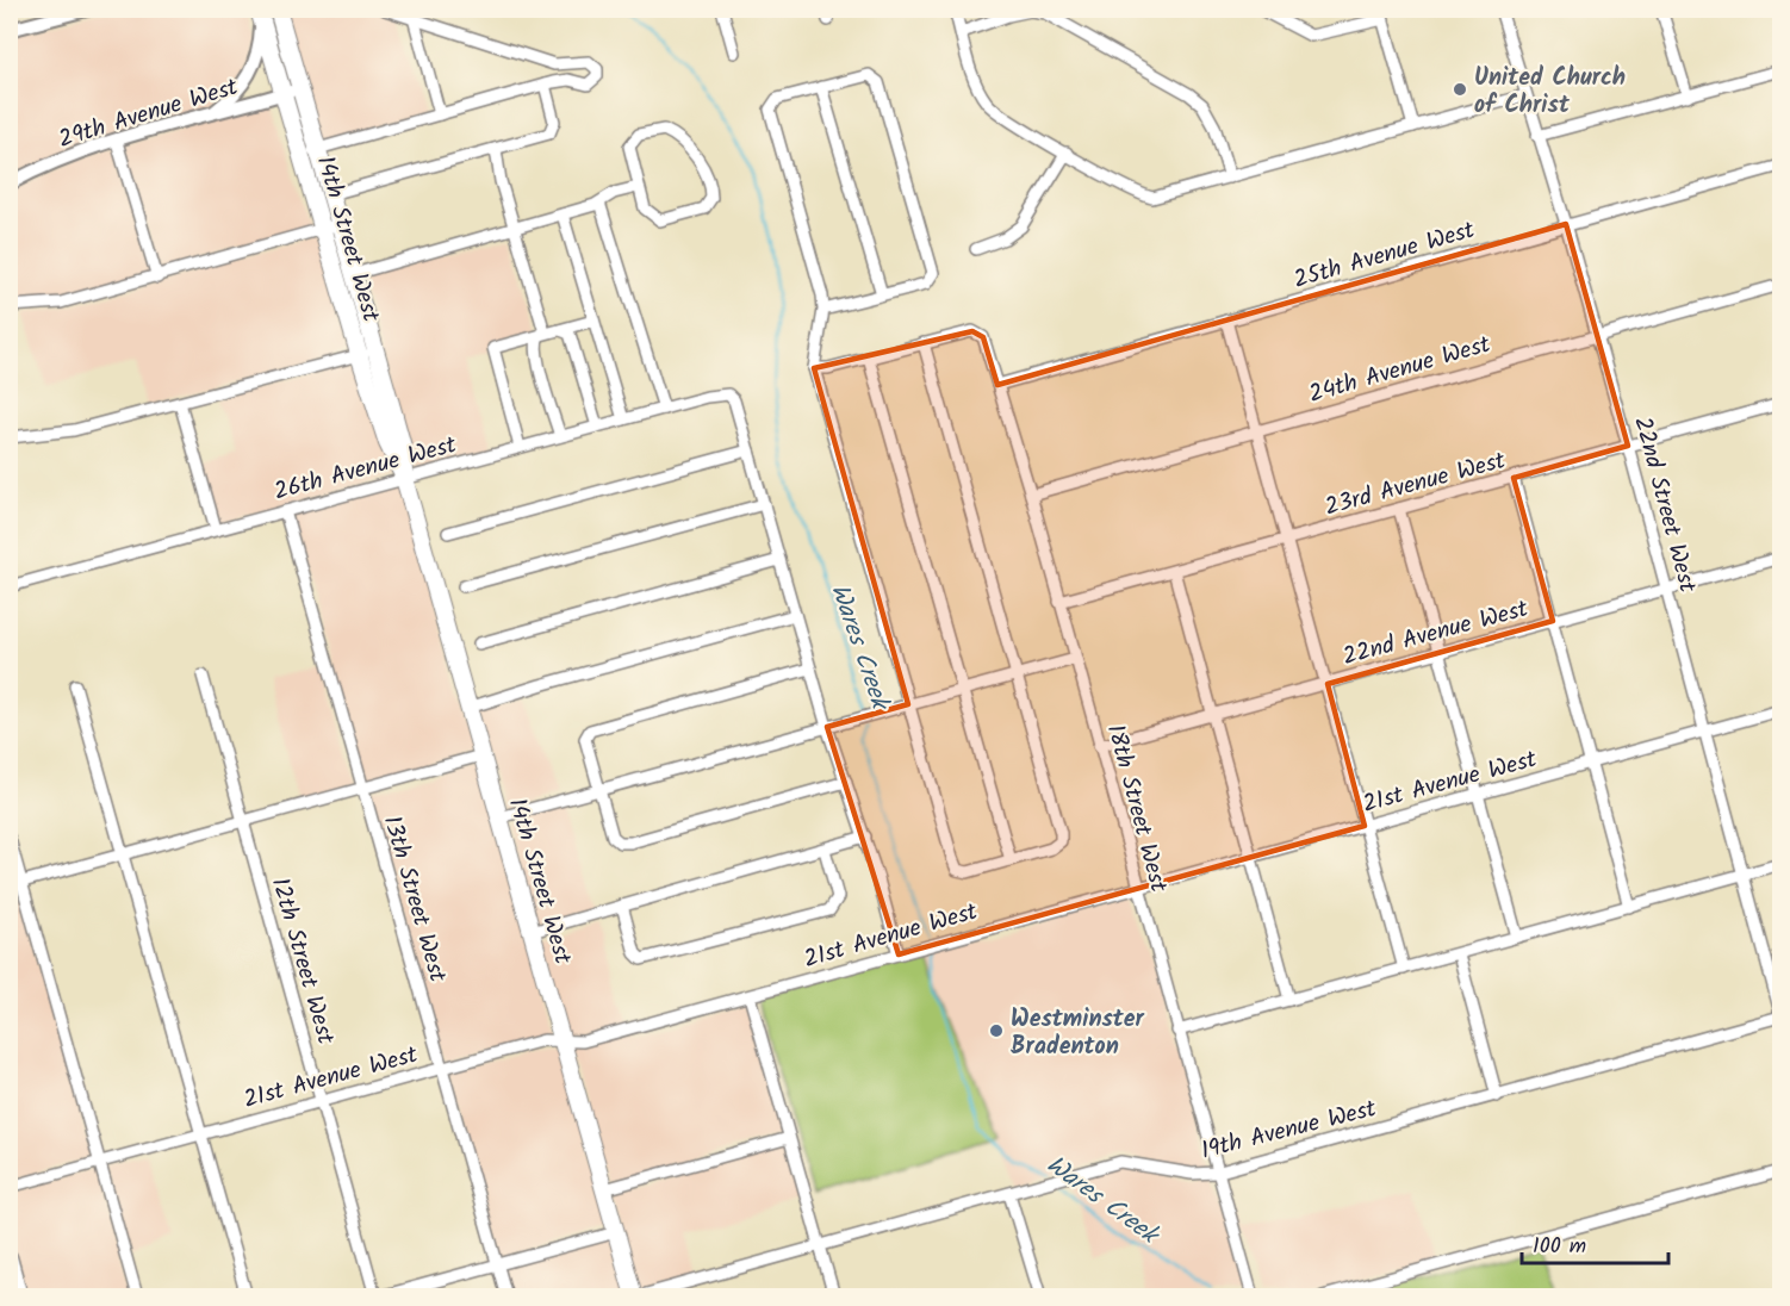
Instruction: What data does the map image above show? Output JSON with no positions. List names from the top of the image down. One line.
{"streets":{"main road":["14th Street West"],"street":["29th Avenue West","25th Avenue West","24th Avenue West","26th Avenue West","23rd Avenue West","22nd Street West","22nd Avenue West","21st Avenue West","18th Street West","13th Street West","12th Street West","19th Avenue West"]},"crossings":[["29th Avenue West","14th Street West"],["14th Street West","26th Avenue West"],["14th Street West","21st Avenue West"],["14th Street West","19th Avenue West"],["25th Avenue West","22nd Street West"],["25th Avenue West","18th Street West"],["24th Avenue West","22nd Street West"],["24th Avenue West","18th Street West"],["26th Avenue West","13th Street West"],["23rd Avenue West","22nd Street West"],["23rd Avenue West","18th Street West"],["22nd Street West","22nd Avenue West"],["22nd Street West","21st Avenue West"],["22nd Street West","19th Avenue West"],["22nd Avenue West","18th Street West"],["21st Avenue West","18th Street West"],["21st Avenue West","13th Street West"],["21st Avenue West","12th Street West"],["18th Street West","19th Avenue West"]],"water":["Wares Creek"],"places":["United Church of Christ","Westminster Bradenton"],"scale_bar":"100 m"}
